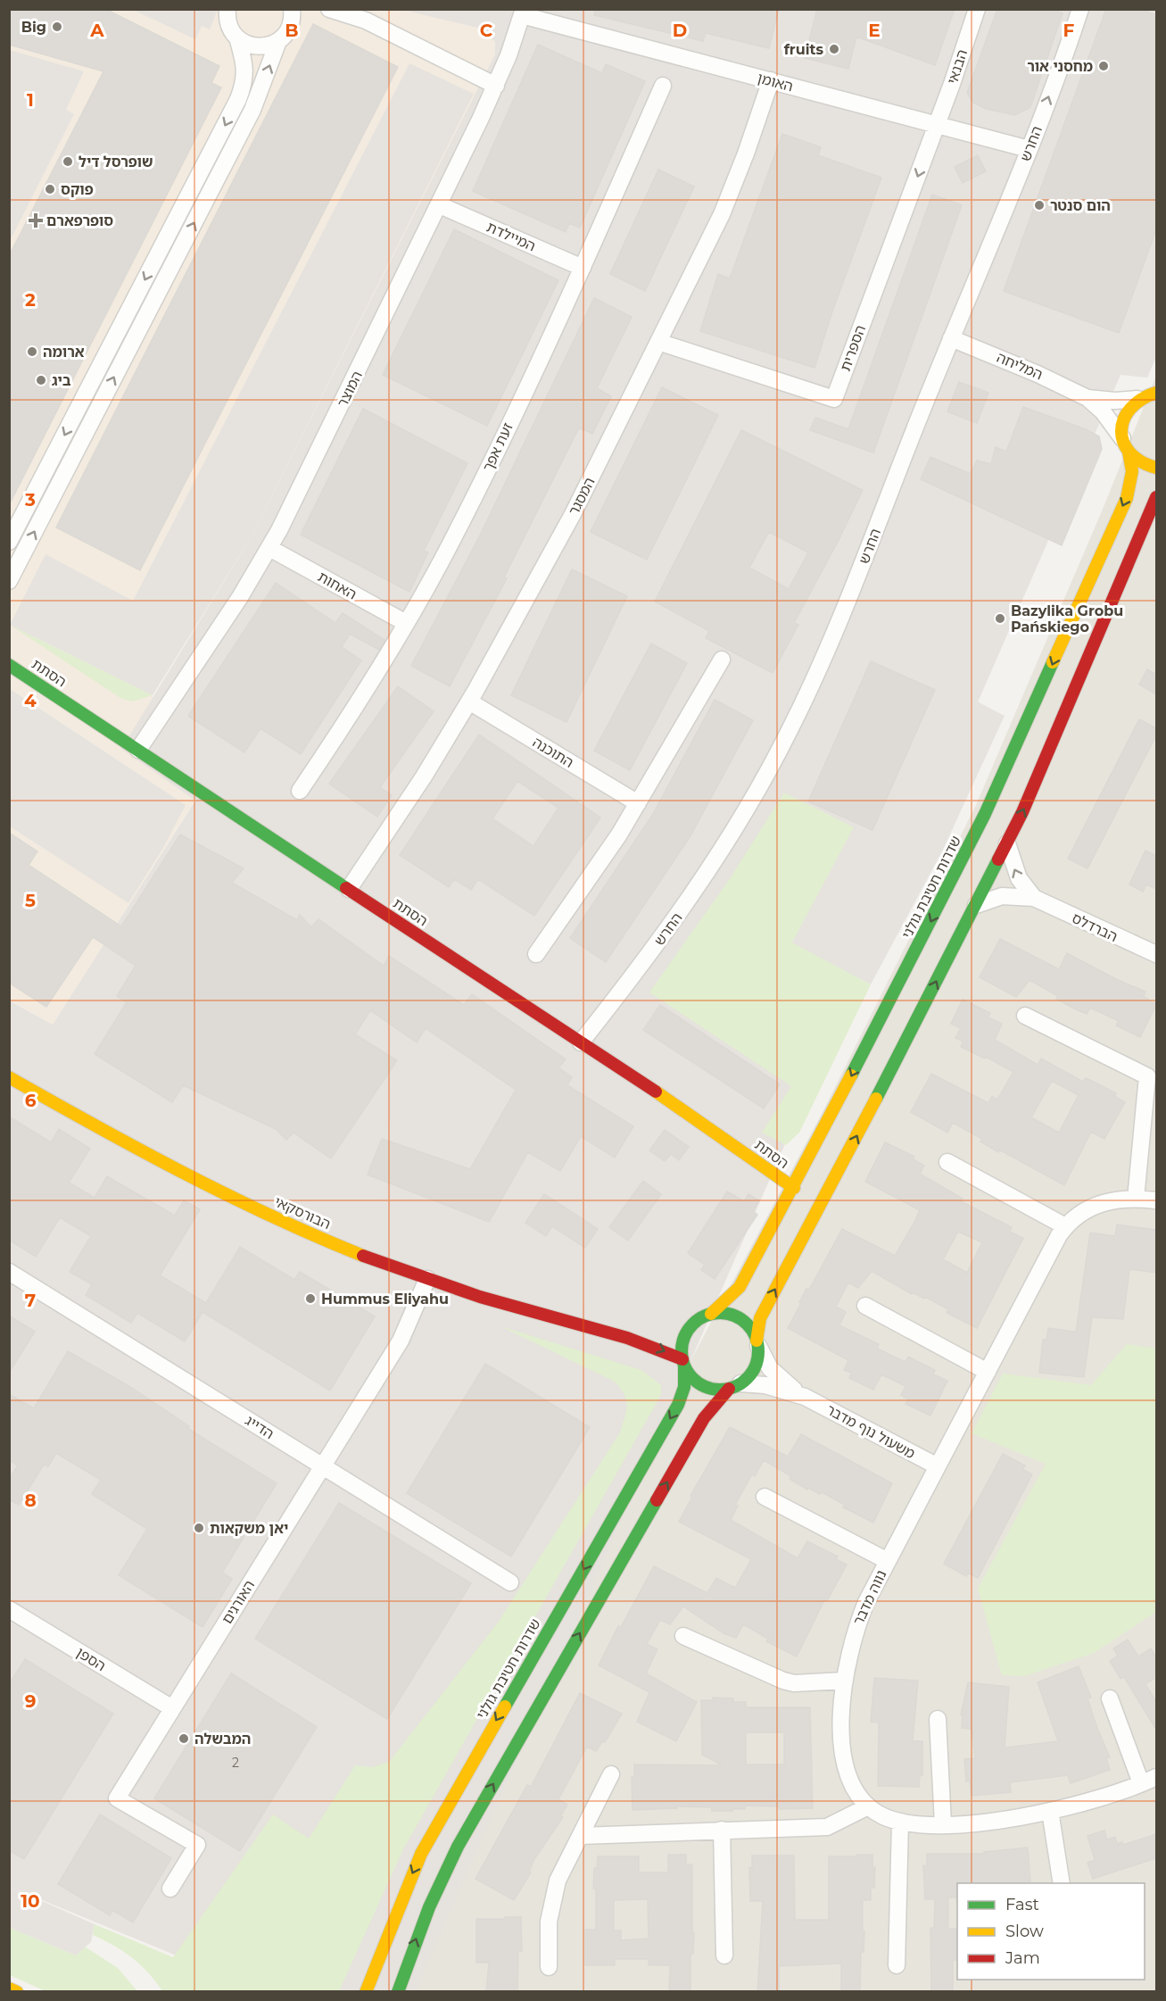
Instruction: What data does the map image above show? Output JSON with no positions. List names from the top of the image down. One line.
{"streets":{"street":["הבנאי","האומן","החרש","המיילדת","הספרית","המליחה","המוצר","זעת אפך","המסגר","האחות","הסתת","התוכנה","שדרות חטיבת גולני","הברדלס","הבורסקאי","הדייג","משעול נוף מדבר","נווה מדבר","האורגים","הספן"]},"crossings":[["הבנאי","האומן"],["הבנאי","הספרית"],["האומן","החרש"],["האומן","הספרית"],["האומן","המוצר"],["האומן","המסגר"],["החרש","המליחה"],["החרש","הסתת"],["המיילדת","המוצר"],["המיילדת","זעת אפך"],["הספרית","המסגר"],["המליחה","שדרות חטיבת גולני"],["המוצר","האחות"],["המוצר","הסתת"],["זעת אפך","האחות"],["המסגר","הסתת"],["המסגר","התוכנה"],["הסתת","שדרות חטיבת גולני"],["שדרות חטיבת גולני","הבורסקאי"],["שדרות חטיבת גולני","משעול נוף מדבר"],["הבורסקאי","משעול נוף מדבר"],["הבורסקאי","האורגים"],["הדייג","האורגים"],["משעול נוף מדבר","נווה מדבר"],["האורגים","הספן"]],"places":{"other":["Big","fruits","מחסני אור","שופרסל דיל","פוקס","הום סנטר","ארומה","ביג","Bazylika Grobu Pańskiego","Hummus Eliyahu","יאן משקאות","המבשלה"],"health":["סופרפארם"]},"house_numbers":["2"],"legend":["Fast","Slow","Jam"],"grid":{"columns":["A","B","C","D","E","F"],"rows":["1","2","3","4","5","6","7","8","9","10"]}}
